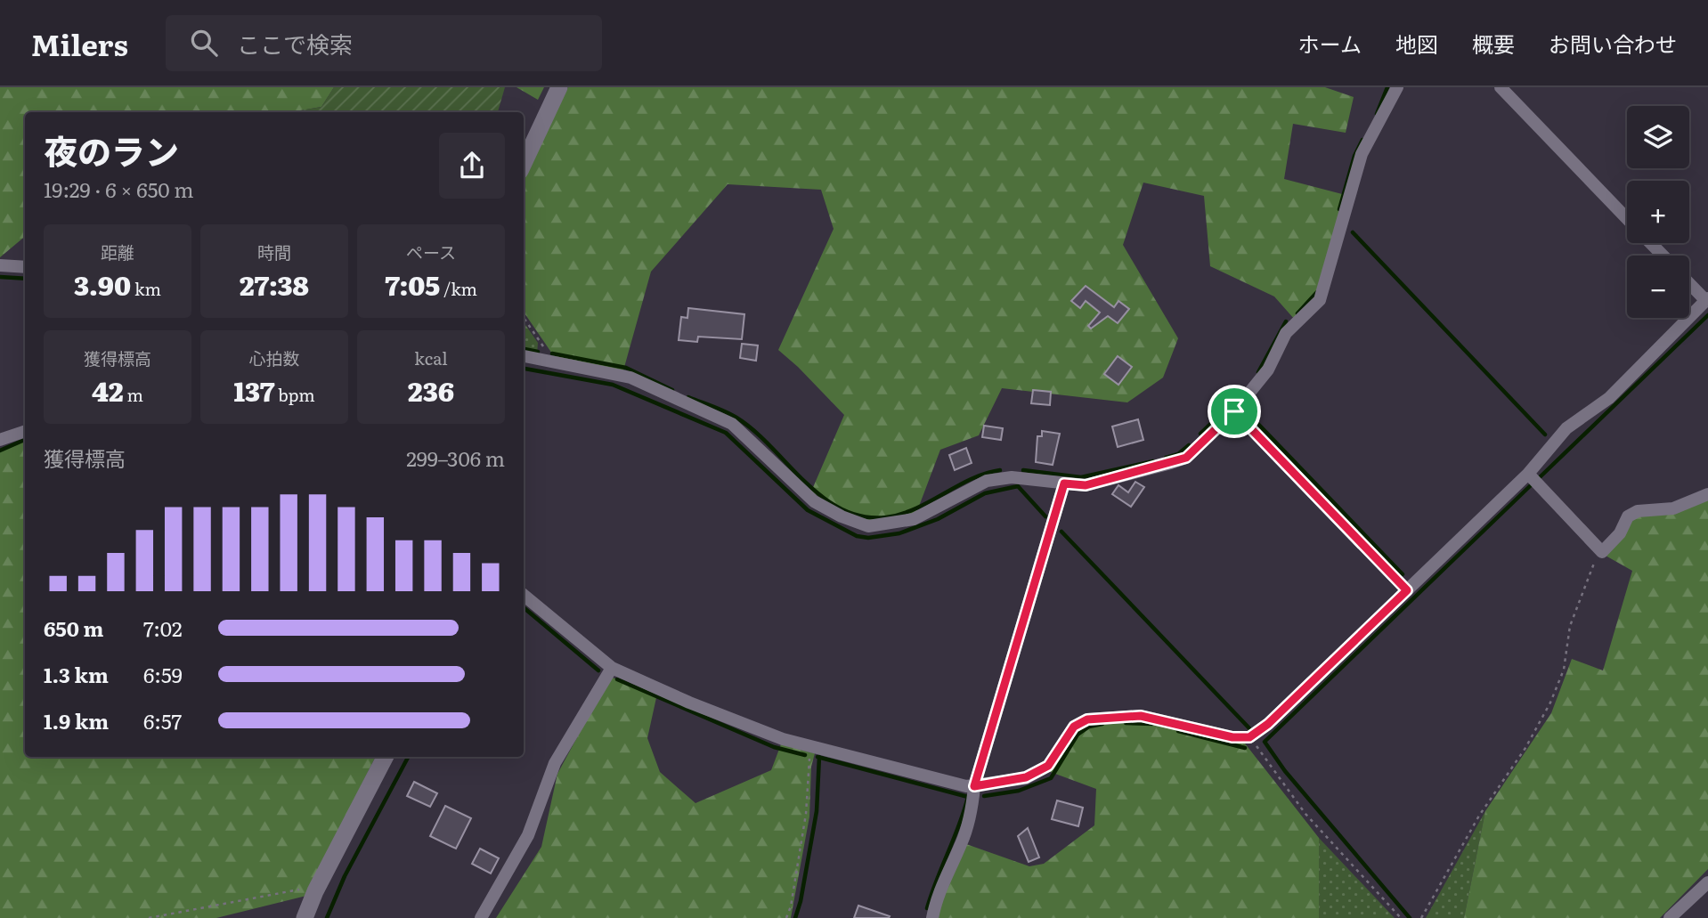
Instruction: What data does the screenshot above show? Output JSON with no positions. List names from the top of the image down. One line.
{"page":{"header":"Milers","search":"ここで検索","nav":["ホーム","地図","概要","お問い合わせ"],"map_buttons":["+","−"],"heading":["夜のラン","19:29 · 6 × 650 m"],"stats":[["距離","3.90 km"],["時間","27:38"],["ペース","7:05 /km"],["獲得標高","42 m"],["心拍数","137 bpm"],["kcal","236"]],"chart":["獲得標高","299–306 m"],"list":[{"name":"650 m","note":"7:02"},{"name":"1.3 km","note":"6:59"},{"name":"1.9 km","note":"6:57"}]}}
